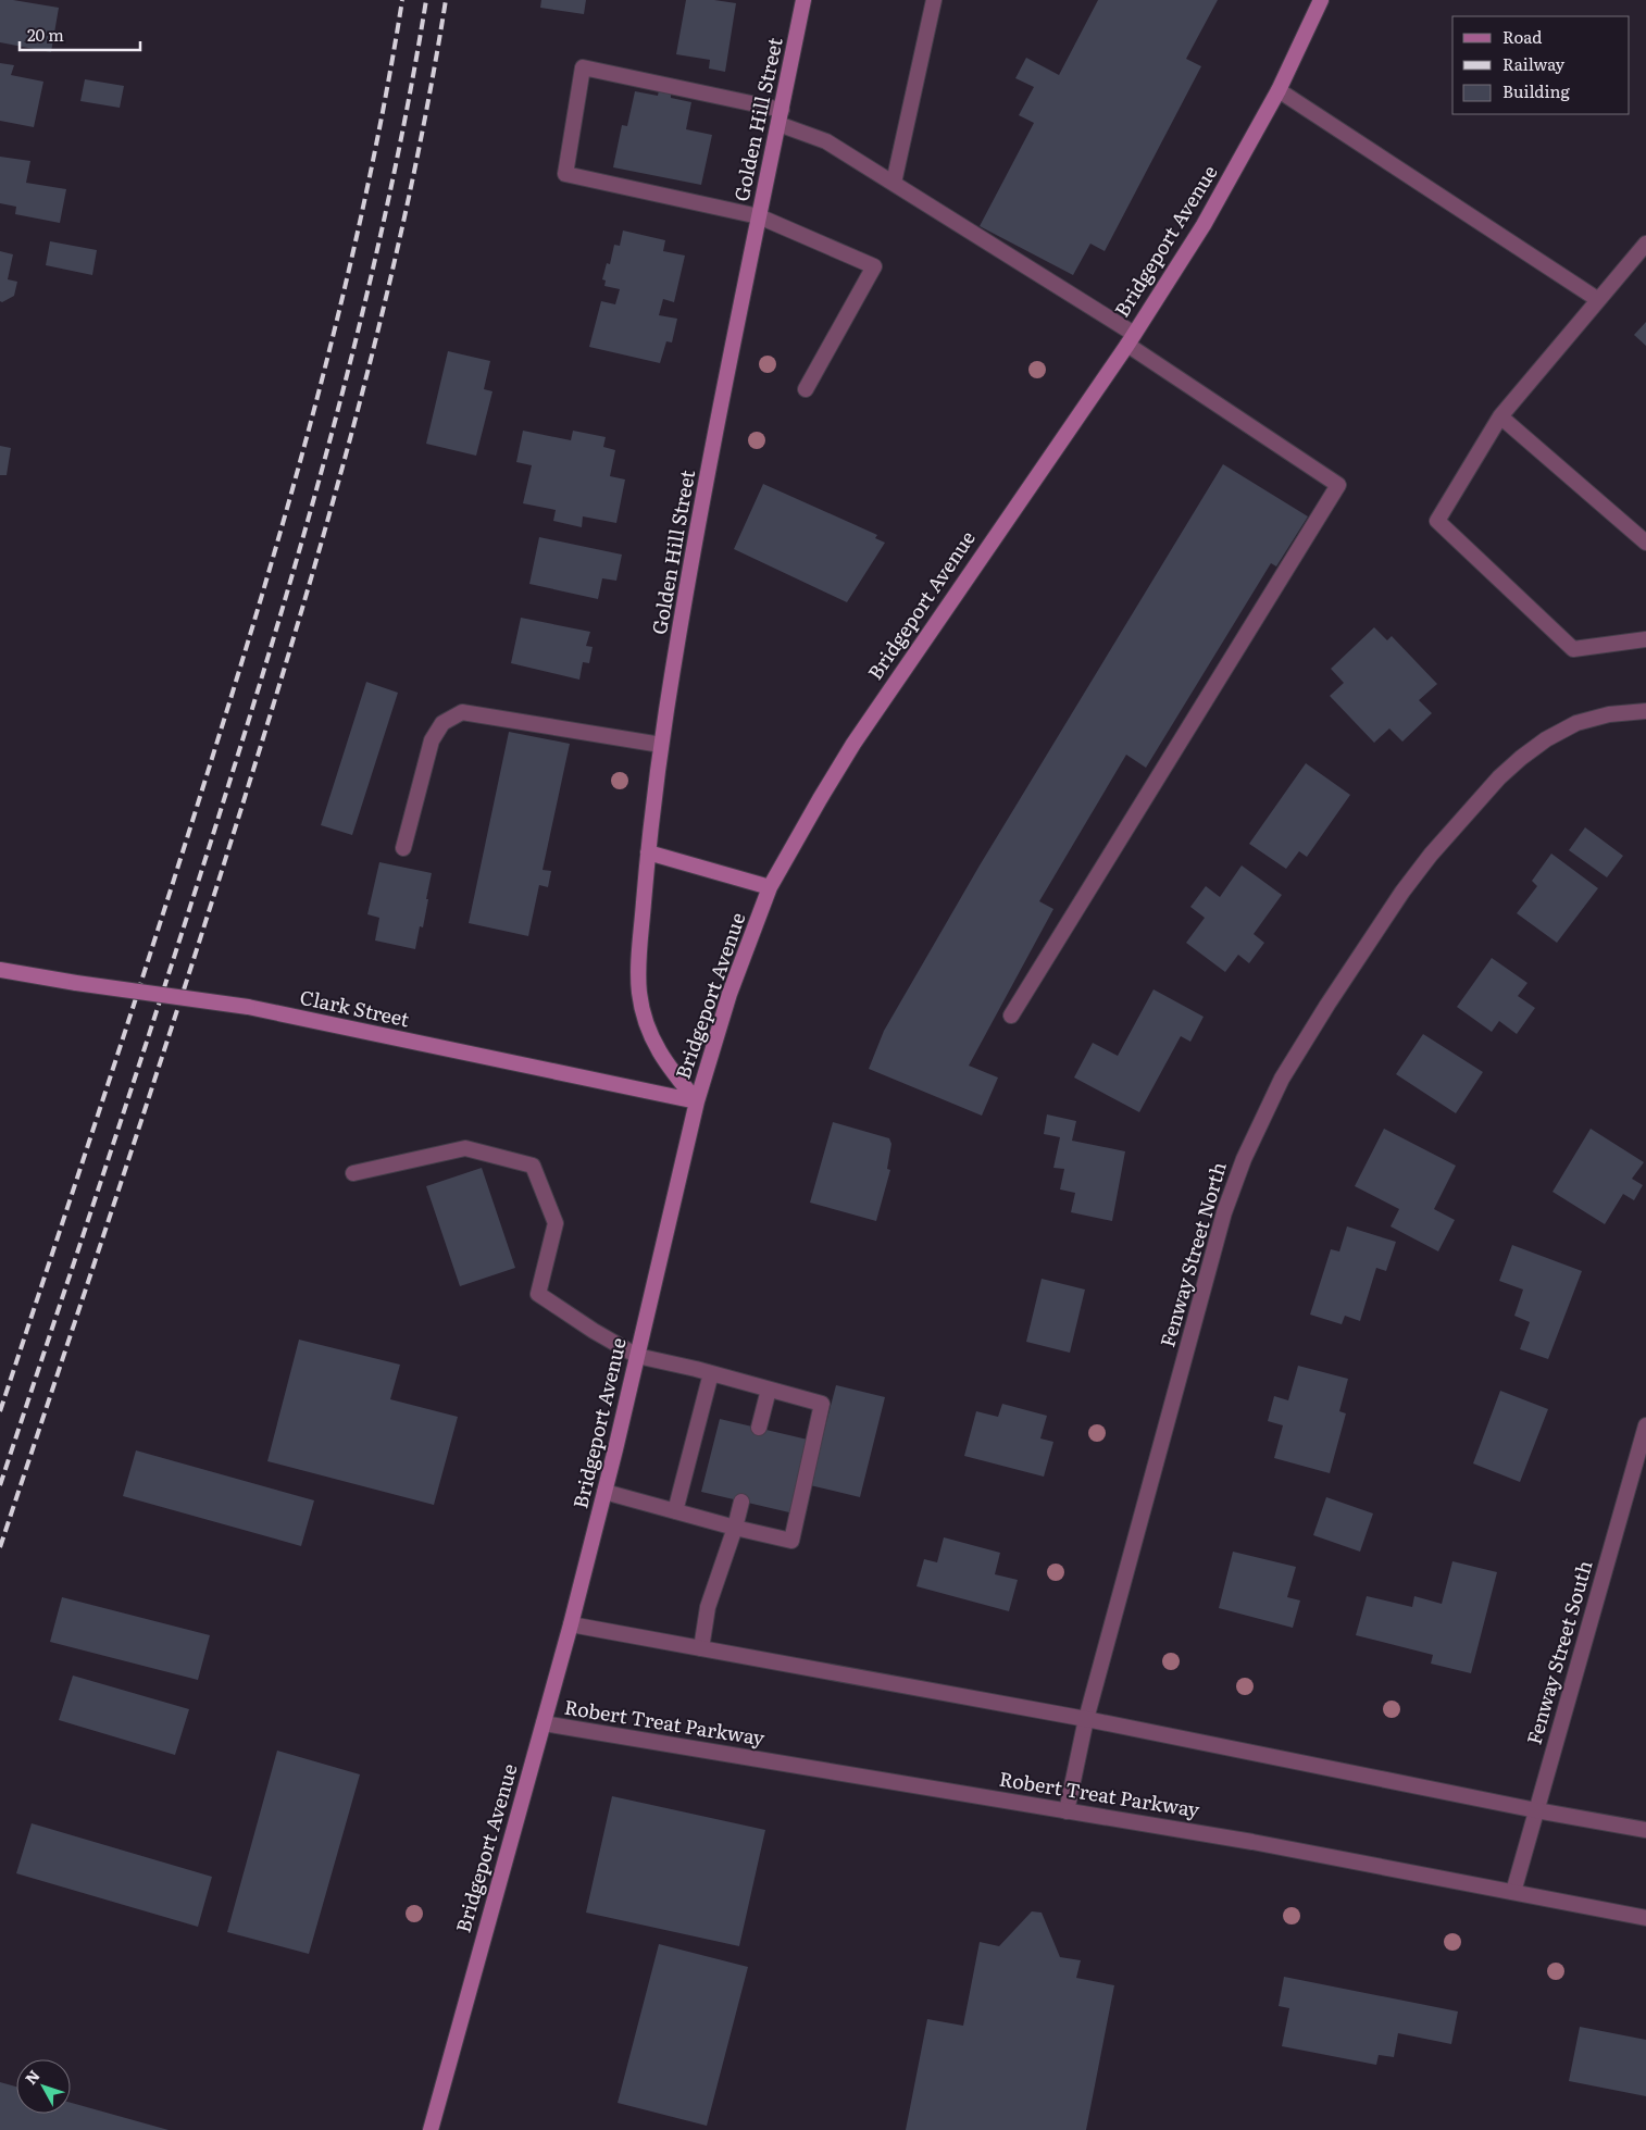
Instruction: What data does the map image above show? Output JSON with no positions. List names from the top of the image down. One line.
{"streets":{"main road":["Golden Hill Street","Bridgeport Avenue","Clark Street"],"street":["Fenway Street North","Fenway Street South","Robert Treat Parkway"]},"crossings":[["Golden Hill Street","Bridgeport Avenue"],["Golden Hill Street","Clark Street"],["Bridgeport Avenue","Clark Street"],["Bridgeport Avenue","Robert Treat Parkway"],["Fenway Street North","Robert Treat Parkway"],["Fenway Street South","Robert Treat Parkway"]],"legend":["Road","Railway","Building"],"scale_bar":"20 m","north":"top left"}
